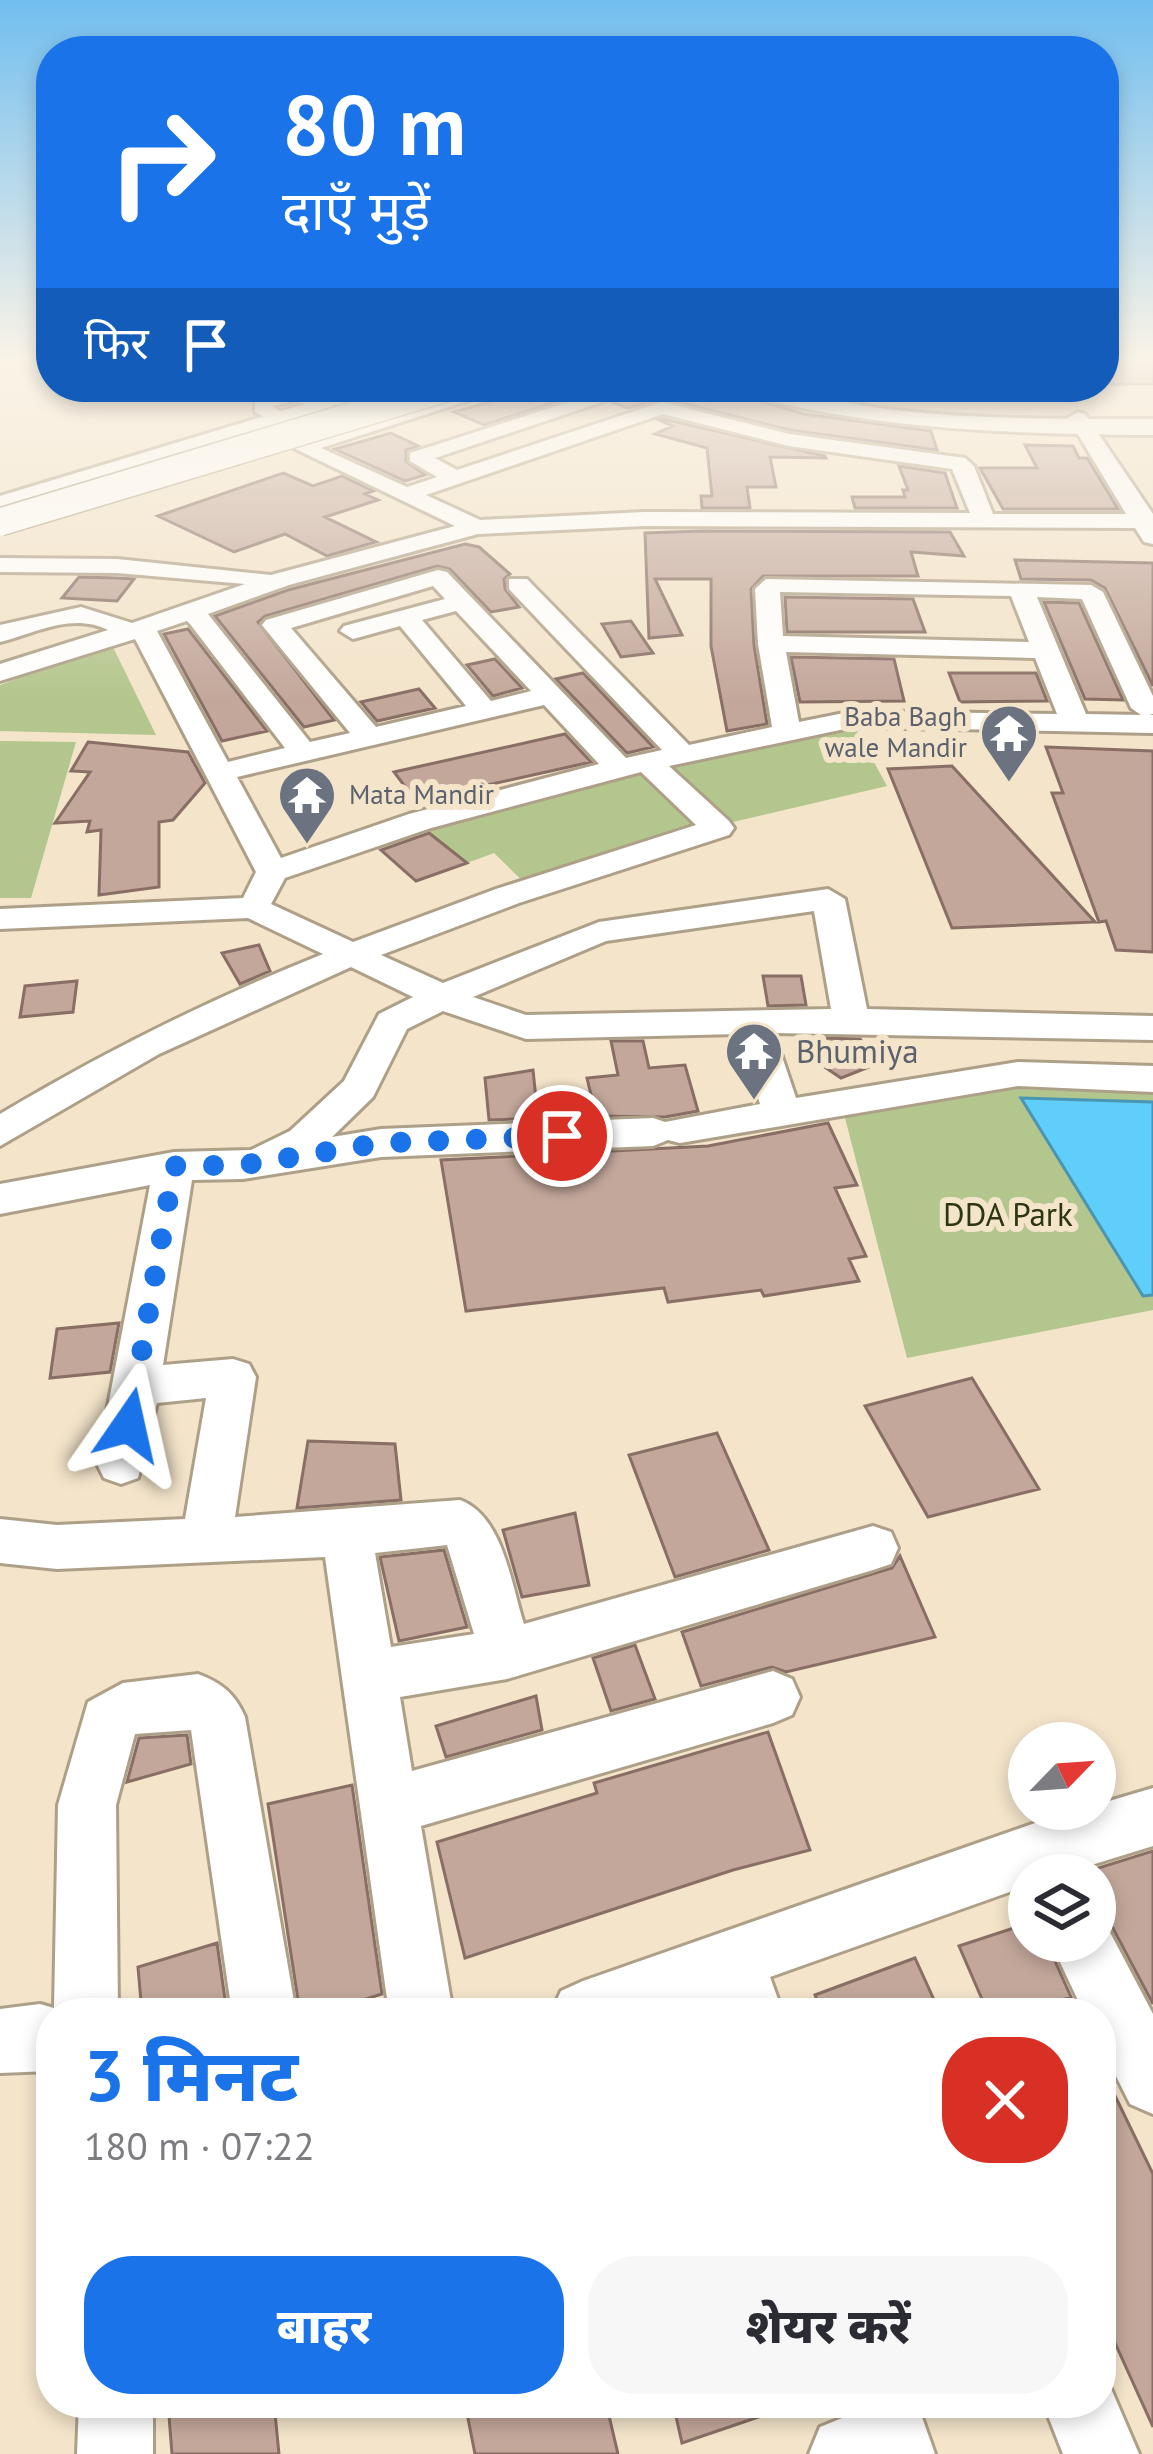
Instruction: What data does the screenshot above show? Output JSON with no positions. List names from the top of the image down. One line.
{"parks":["DDA Park"],"places":{"temple":["Baba Bagh wale Mandir","Mata Mandir","Bhumiya"]},"north":"top right","page":{"turn":["80 m","दाएँ मुड़ें"],"then":"फिर","heading":["3 मिनट","180 m · 07:22"],"buttons":["बाहर","शेयर करें"]}}
